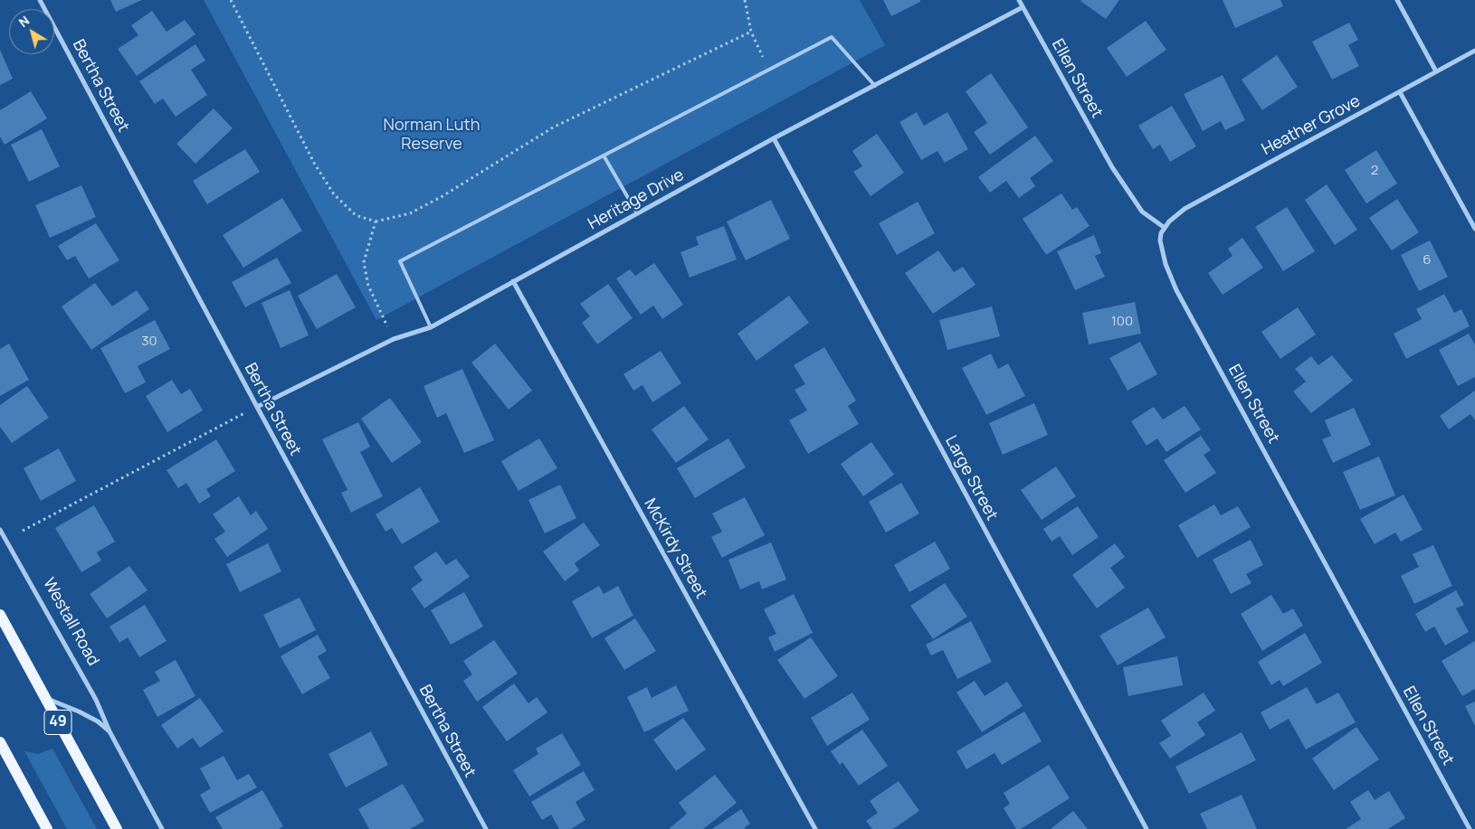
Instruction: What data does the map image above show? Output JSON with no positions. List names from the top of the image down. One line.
{"streets":{"main road":["49"],"street":["Ellen Street","Bertha Street","Heather Grove","Heritage Drive","Large Street","McKirdy Street","Westall Road"]},"crossings":[["Ellen Street","Heather Grove"],["Ellen Street","Heritage Drive"],["Bertha Street","Heritage Drive"],["Heritage Drive","Large Street"],["Heritage Drive","McKirdy Street"],["Westall Road","49"]],"parks":["Norman Luth Reserve"],"house_numbers":["2","6","100","30"],"north":"top left"}
